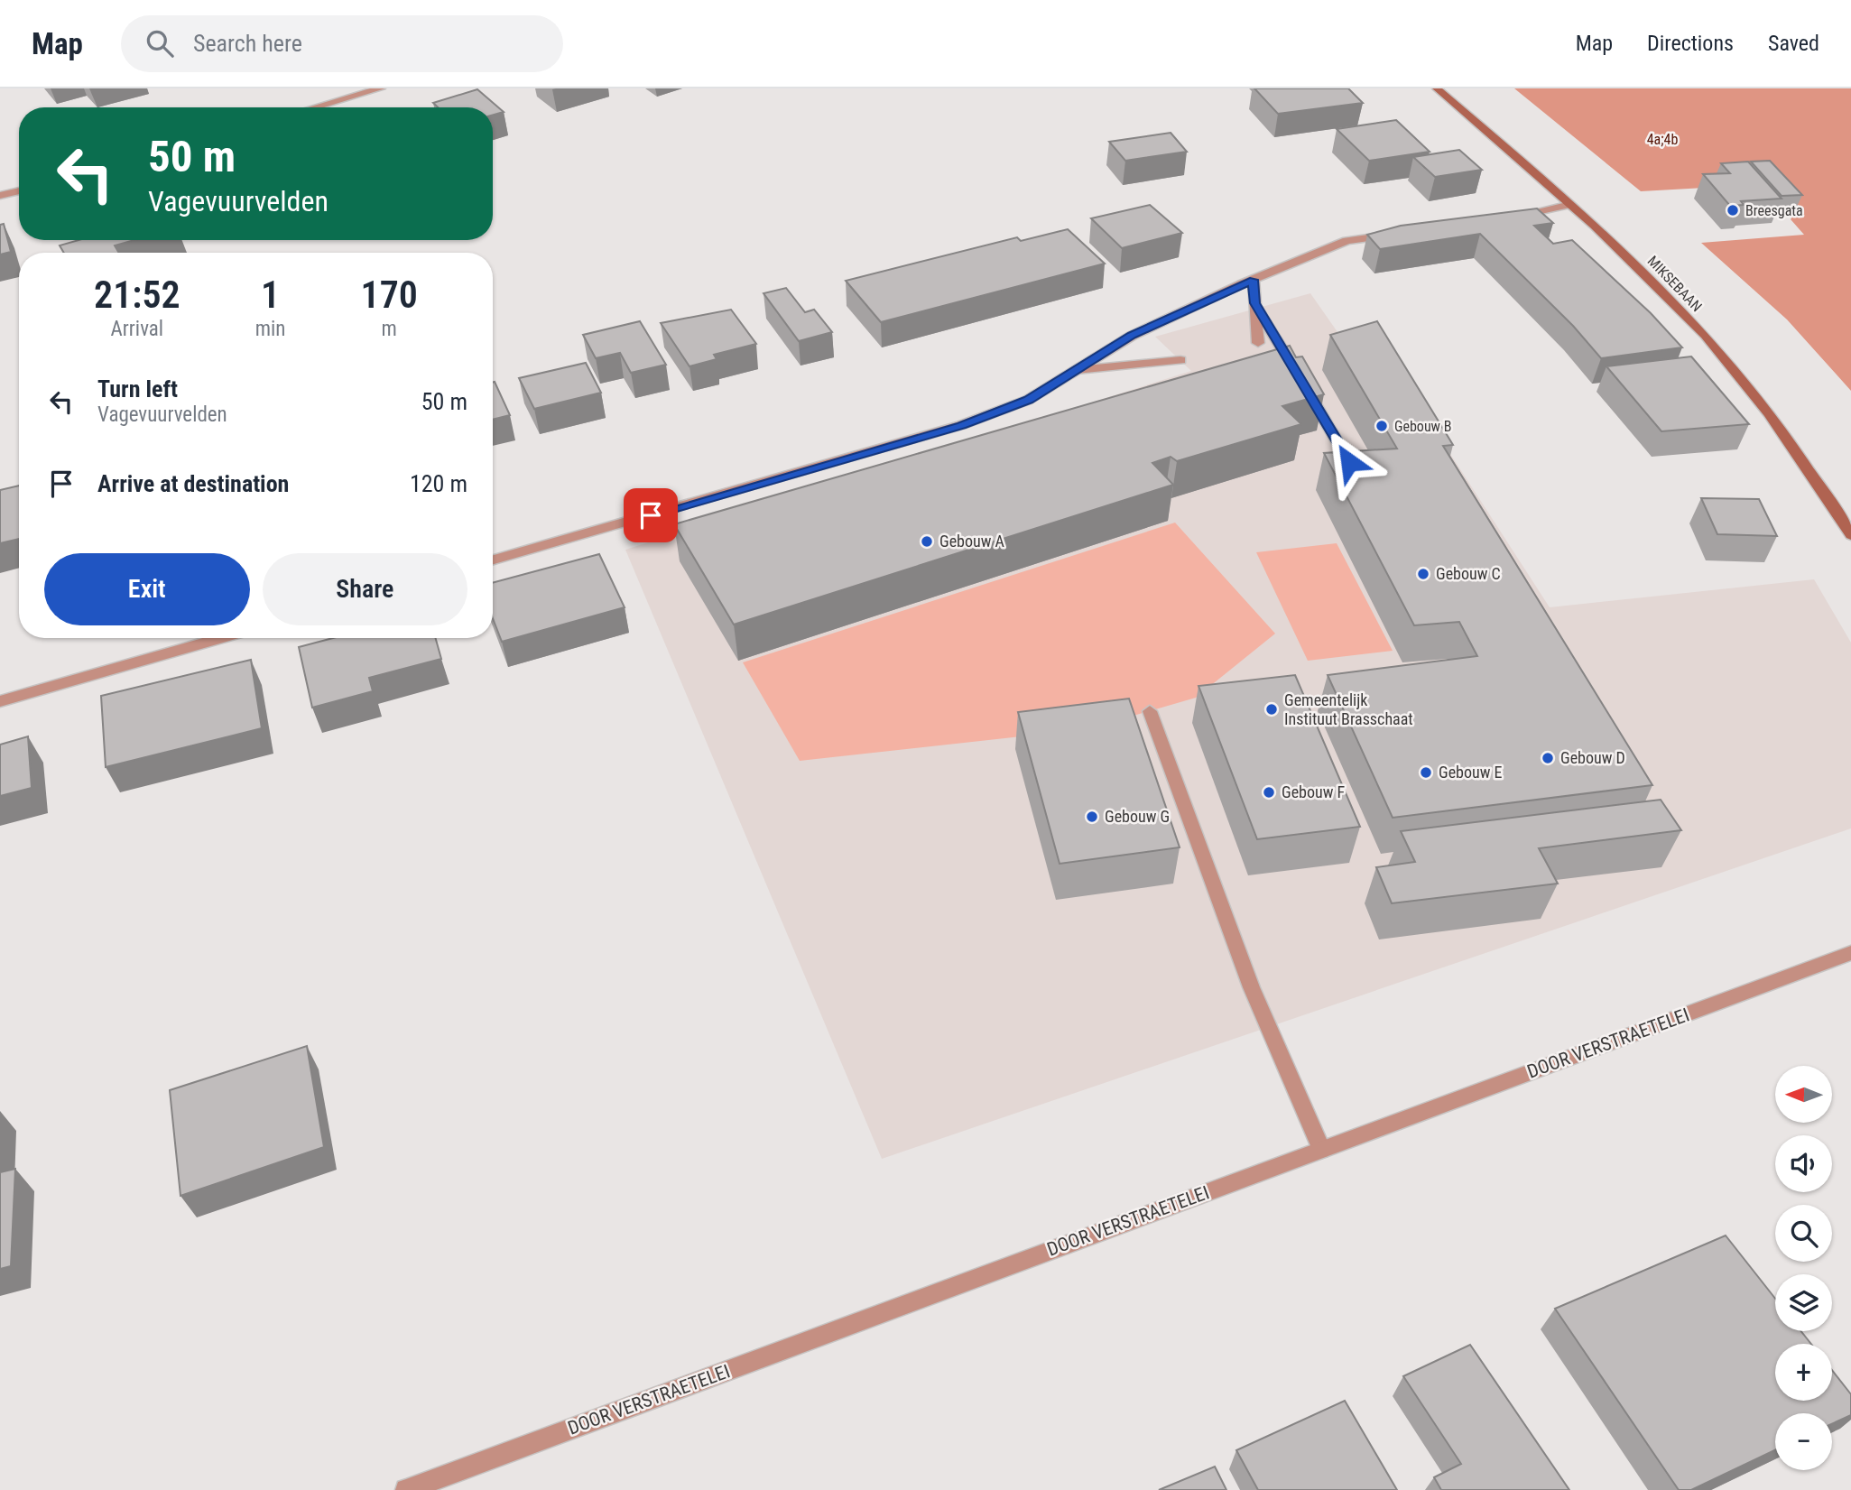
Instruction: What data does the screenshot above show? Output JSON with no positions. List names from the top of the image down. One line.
{"streets":{"main road":["MIKSEBAAN"],"street":["DOOR VERSTRAETELEI"]},"parks":["4a;4b"],"places":["Breesgata","Gebouw B","Gebouw A","Gebouw C","Gemeentelijk Instituut Brasschaat","Gebouw D","Gebouw E","Gebouw F","Gebouw G"],"north":"left","page":{"header":"Map","search":"Search here","nav":["Map","Directions","Saved"],"turn":["50 m","Vagevuurvelden"],"eta":["21:52","Arrival","1","min","170","m"],"list":[{"name":"Turn left","note":"Vagevuurvelden","value":"50 m"},{"name":"Arrive at destination","value":"120 m"}],"buttons":["Exit","Share"],"map_buttons":["+","−"]}}
